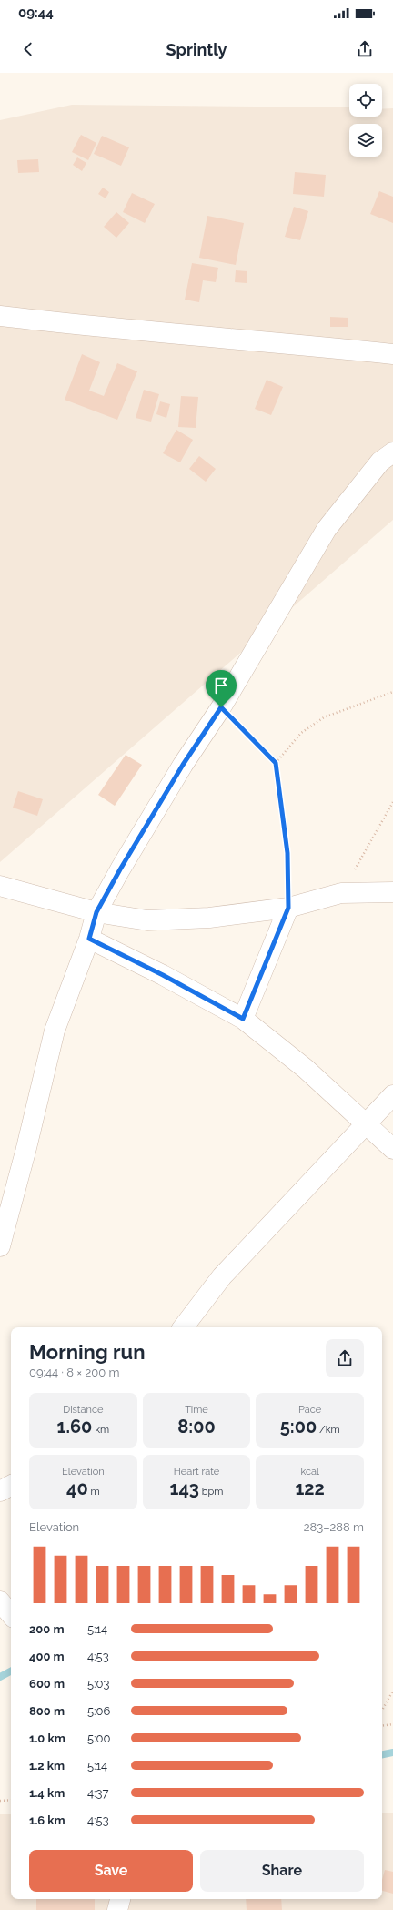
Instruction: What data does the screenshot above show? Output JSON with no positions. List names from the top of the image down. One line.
{"page":{"status":"09:44","header":"Sprintly","heading":["Morning run","09:44 · 8 × 200 m"],"stats":[["Distance","1.60 km"],["Time","8:00"],["Pace","5:00 /km"],["Elevation","40 m"],["Heart rate","143 bpm"],["kcal","122"]],"chart":["Elevation","283–288 m"],"list":[{"name":"200 m","note":"5:14"},{"name":"400 m","note":"4:53"},{"name":"600 m","note":"5:03"},{"name":"800 m","note":"5:06"},{"name":"1.0 km","note":"5:00"},{"name":"1.2 km","note":"5:14"},{"name":"1.4 km","note":"4:37"},{"name":"1.6 km","note":"4:53"}],"buttons":["Save","Share"]}}
